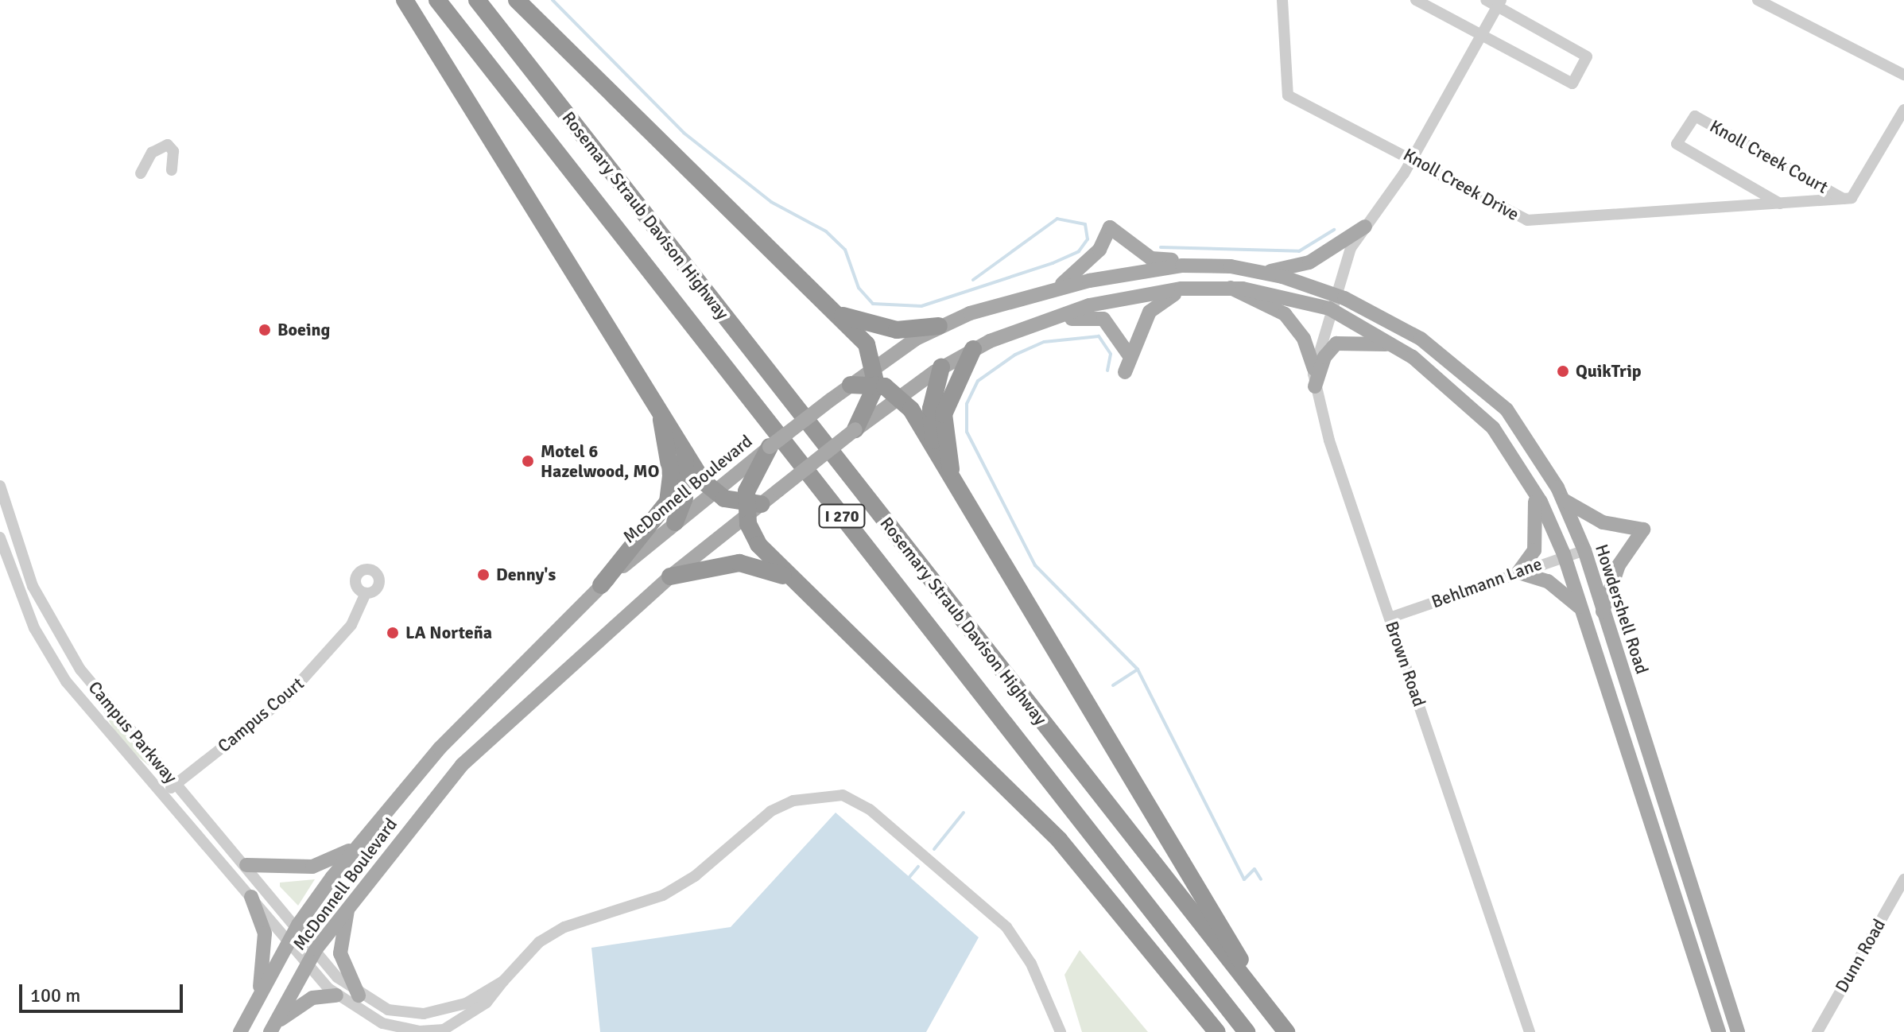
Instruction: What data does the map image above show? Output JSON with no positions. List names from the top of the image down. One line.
{"streets":{"highway":["Rosemary Straub Davison Highway","I 270"],"main road":["McDonnell Boulevard","Howdershell Road"],"street":["Knoll Creek Court","Knoll Creek Drive","Behlmann Lane","Brown Road","Campus Court","Campus Parkway","Dunn Road"]},"crossings":[["Knoll Creek Court","Knoll Creek Drive"],["Knoll Creek Drive","Brown Road"],["McDonnell Boulevard","Howdershell Road"],["McDonnell Boulevard","Brown Road"],["McDonnell Boulevard","Campus Parkway"],["Behlmann Lane","Howdershell Road"],["Behlmann Lane","Brown Road"],["Howdershell Road","Brown Road"],["Campus Court","Campus Parkway"]],"places":["Boeing","QuikTrip","Motel 6 Hazelwood, MO","Denny's","LA Norteña"],"scale_bar":"100 m"}
